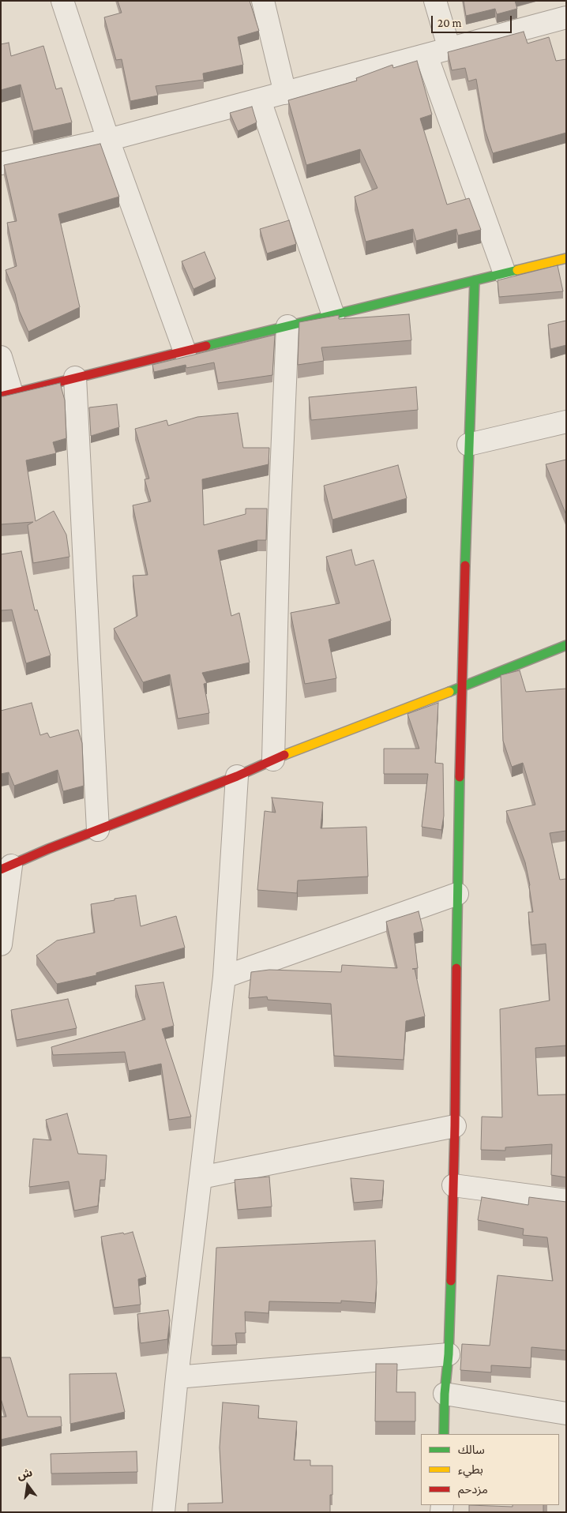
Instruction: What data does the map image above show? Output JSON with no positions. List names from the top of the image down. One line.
{"legend":["سالك","بطيء","مزدحم"],"scale_bar":"20 m","north":"top"}
